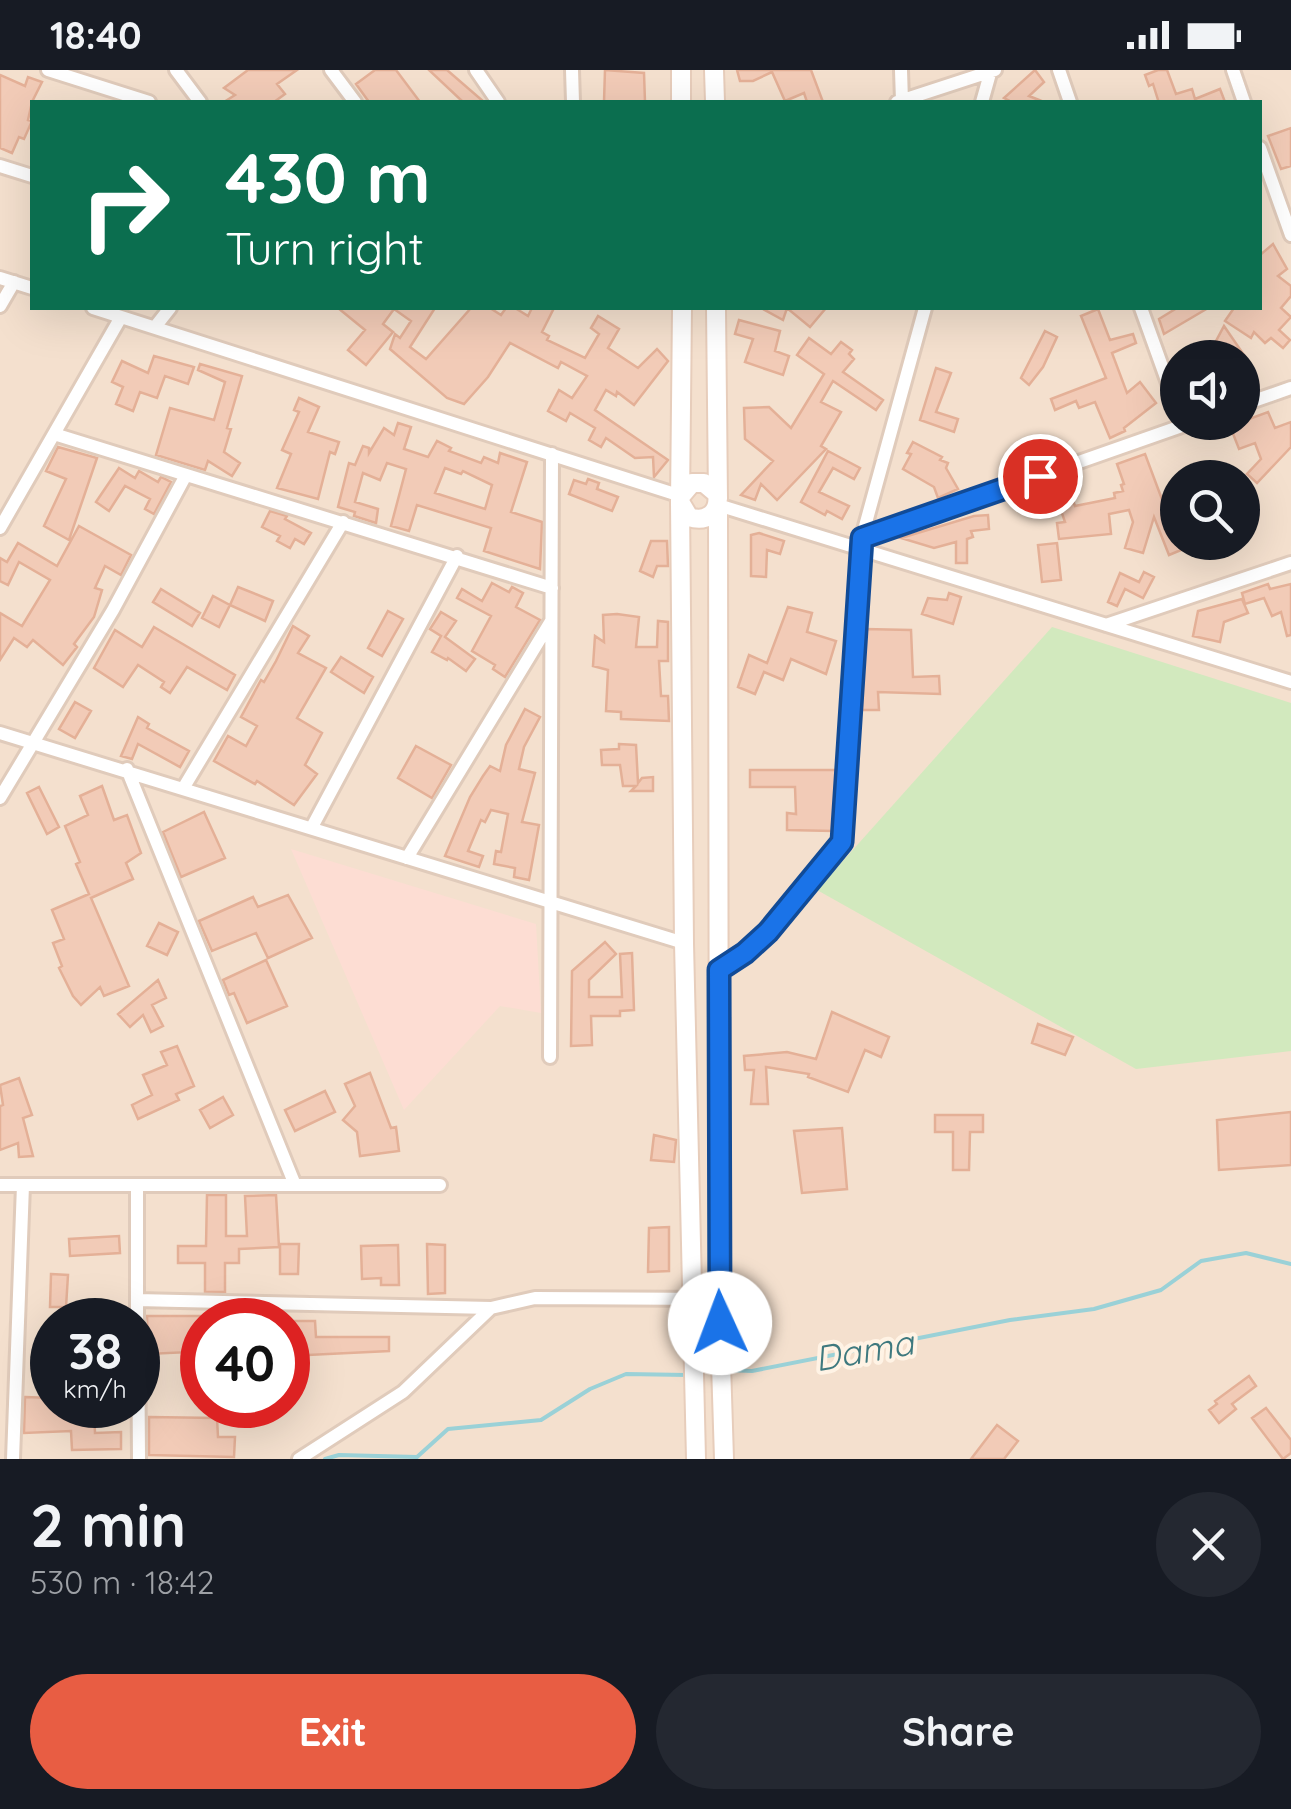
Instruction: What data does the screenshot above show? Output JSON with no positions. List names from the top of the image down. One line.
{"water":["Dama"],"page":{"status":"18:40","turn":["430 m","Turn right"],"speed":"38 km/h","limit":"40","heading":["2 min","530 m · 18:42"],"buttons":["Exit","Share"]}}
